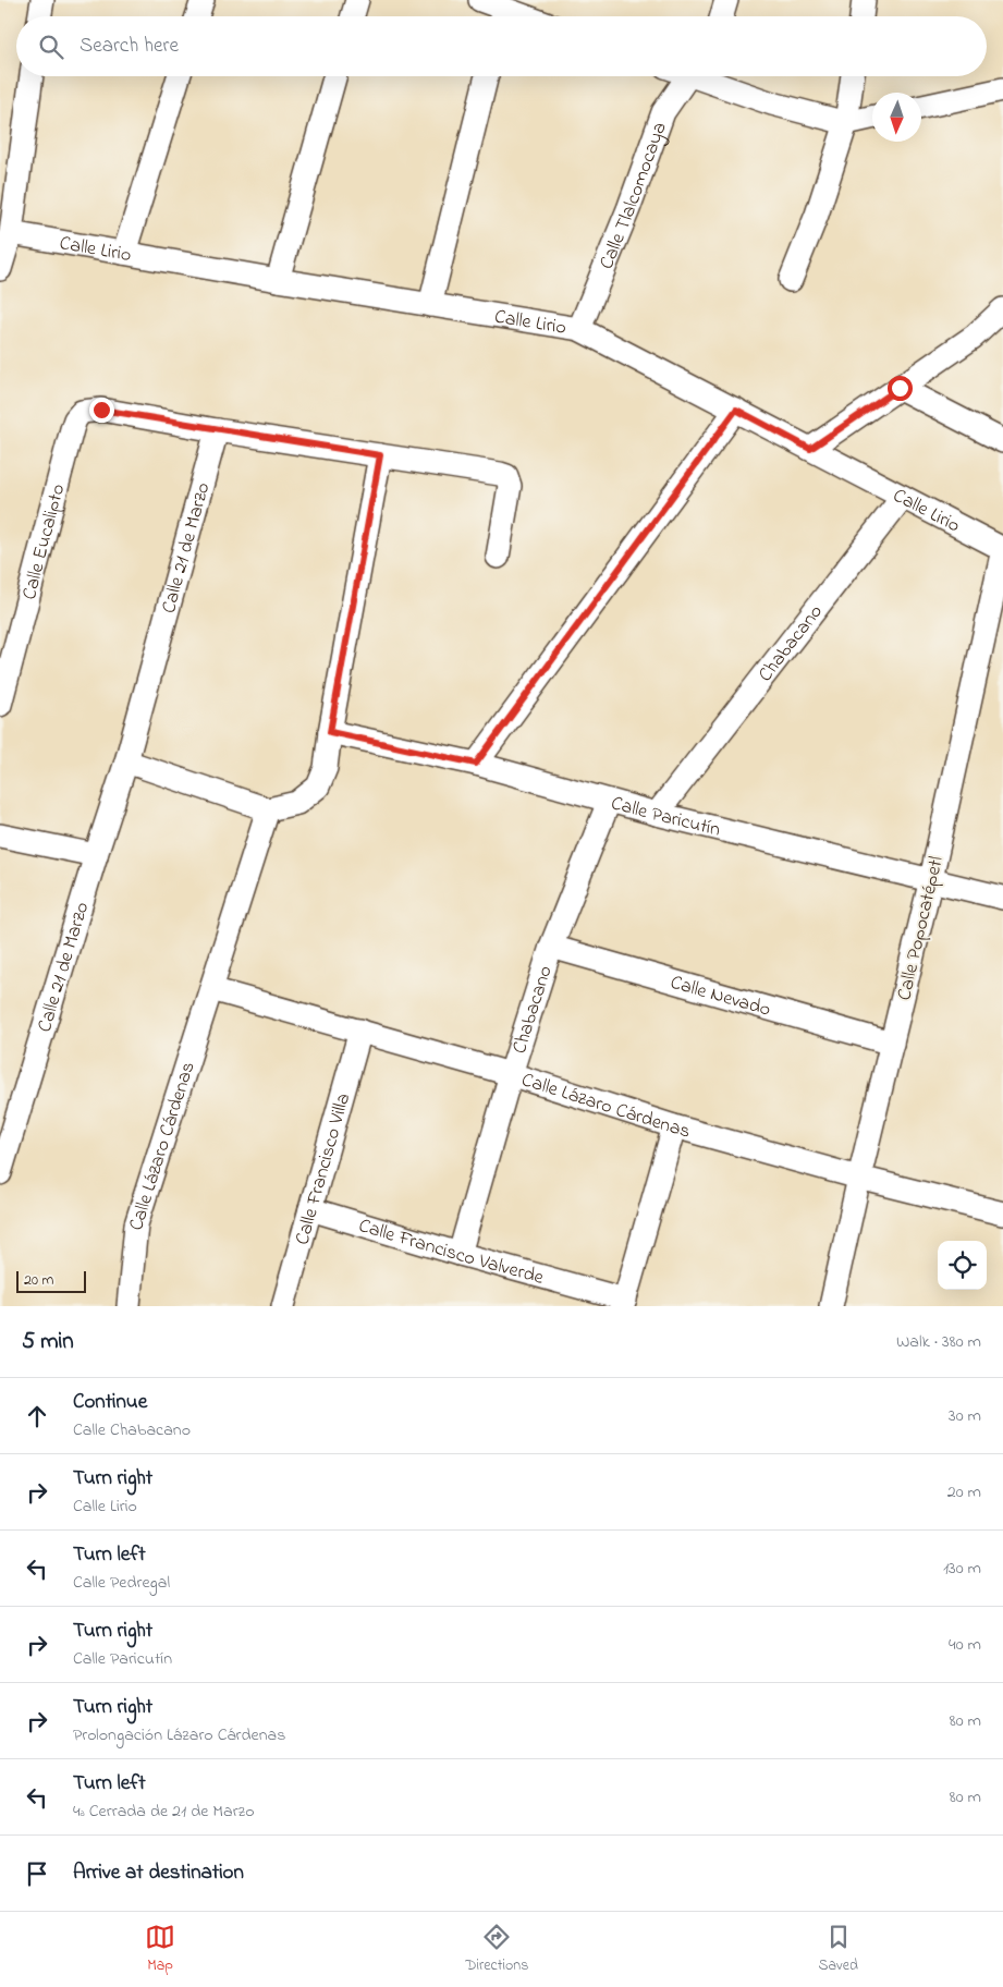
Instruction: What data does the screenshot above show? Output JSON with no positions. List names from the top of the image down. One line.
{"streets":{"street":["Calle Tlalcomocaya","Calle Lirio","Calle Eucalipto","Calle 21 de Marzo","Chabacano","Calle Paricutín","Calle Popocatépetl","Calle Nevado","Calle Lázaro Cárdenas","Calle Francisco Villa","Calle Francisco Valverde"]},"crossings":[["Calle Tlalcomocaya","Calle Lirio"],["Calle Lirio","Chabacano"],["Calle Lirio","Calle Popocatépetl"],["Calle Eucalipto","Calle 21 de Marzo"],["Chabacano","Calle Paricutín"],["Chabacano","Calle Nevado"],["Chabacano","Calle Lázaro Cárdenas"],["Chabacano","Calle Francisco Valverde"],["Calle Paricutín","Calle Popocatépetl"],["Calle Popocatépetl","Calle Nevado"],["Calle Popocatépetl","Calle Lázaro Cárdenas"],["Calle Lázaro Cárdenas","Calle Francisco Villa"],["Calle Francisco Villa","Calle Francisco Valverde"]],"scale_bar":"20 m","north":"bottom","page":{"search":"Search here","scale":"20 m","heading":["5 min","Walk · 380 m"],"list":[["Continue","Calle Chabacano","30 m"],["Turn right","Calle Lirio","20 m"],["Turn left","Calle Pedregal","130 m"],["Turn right","Calle Paricutín","40 m"],["Turn right","Prolongación Lázaro Cárdenas","80 m"],["Turn left","4ª Cerrada de 21 de Marzo","80 m"],"Arrive at destination"],"nav":["Map","Directions","Saved"]}}
